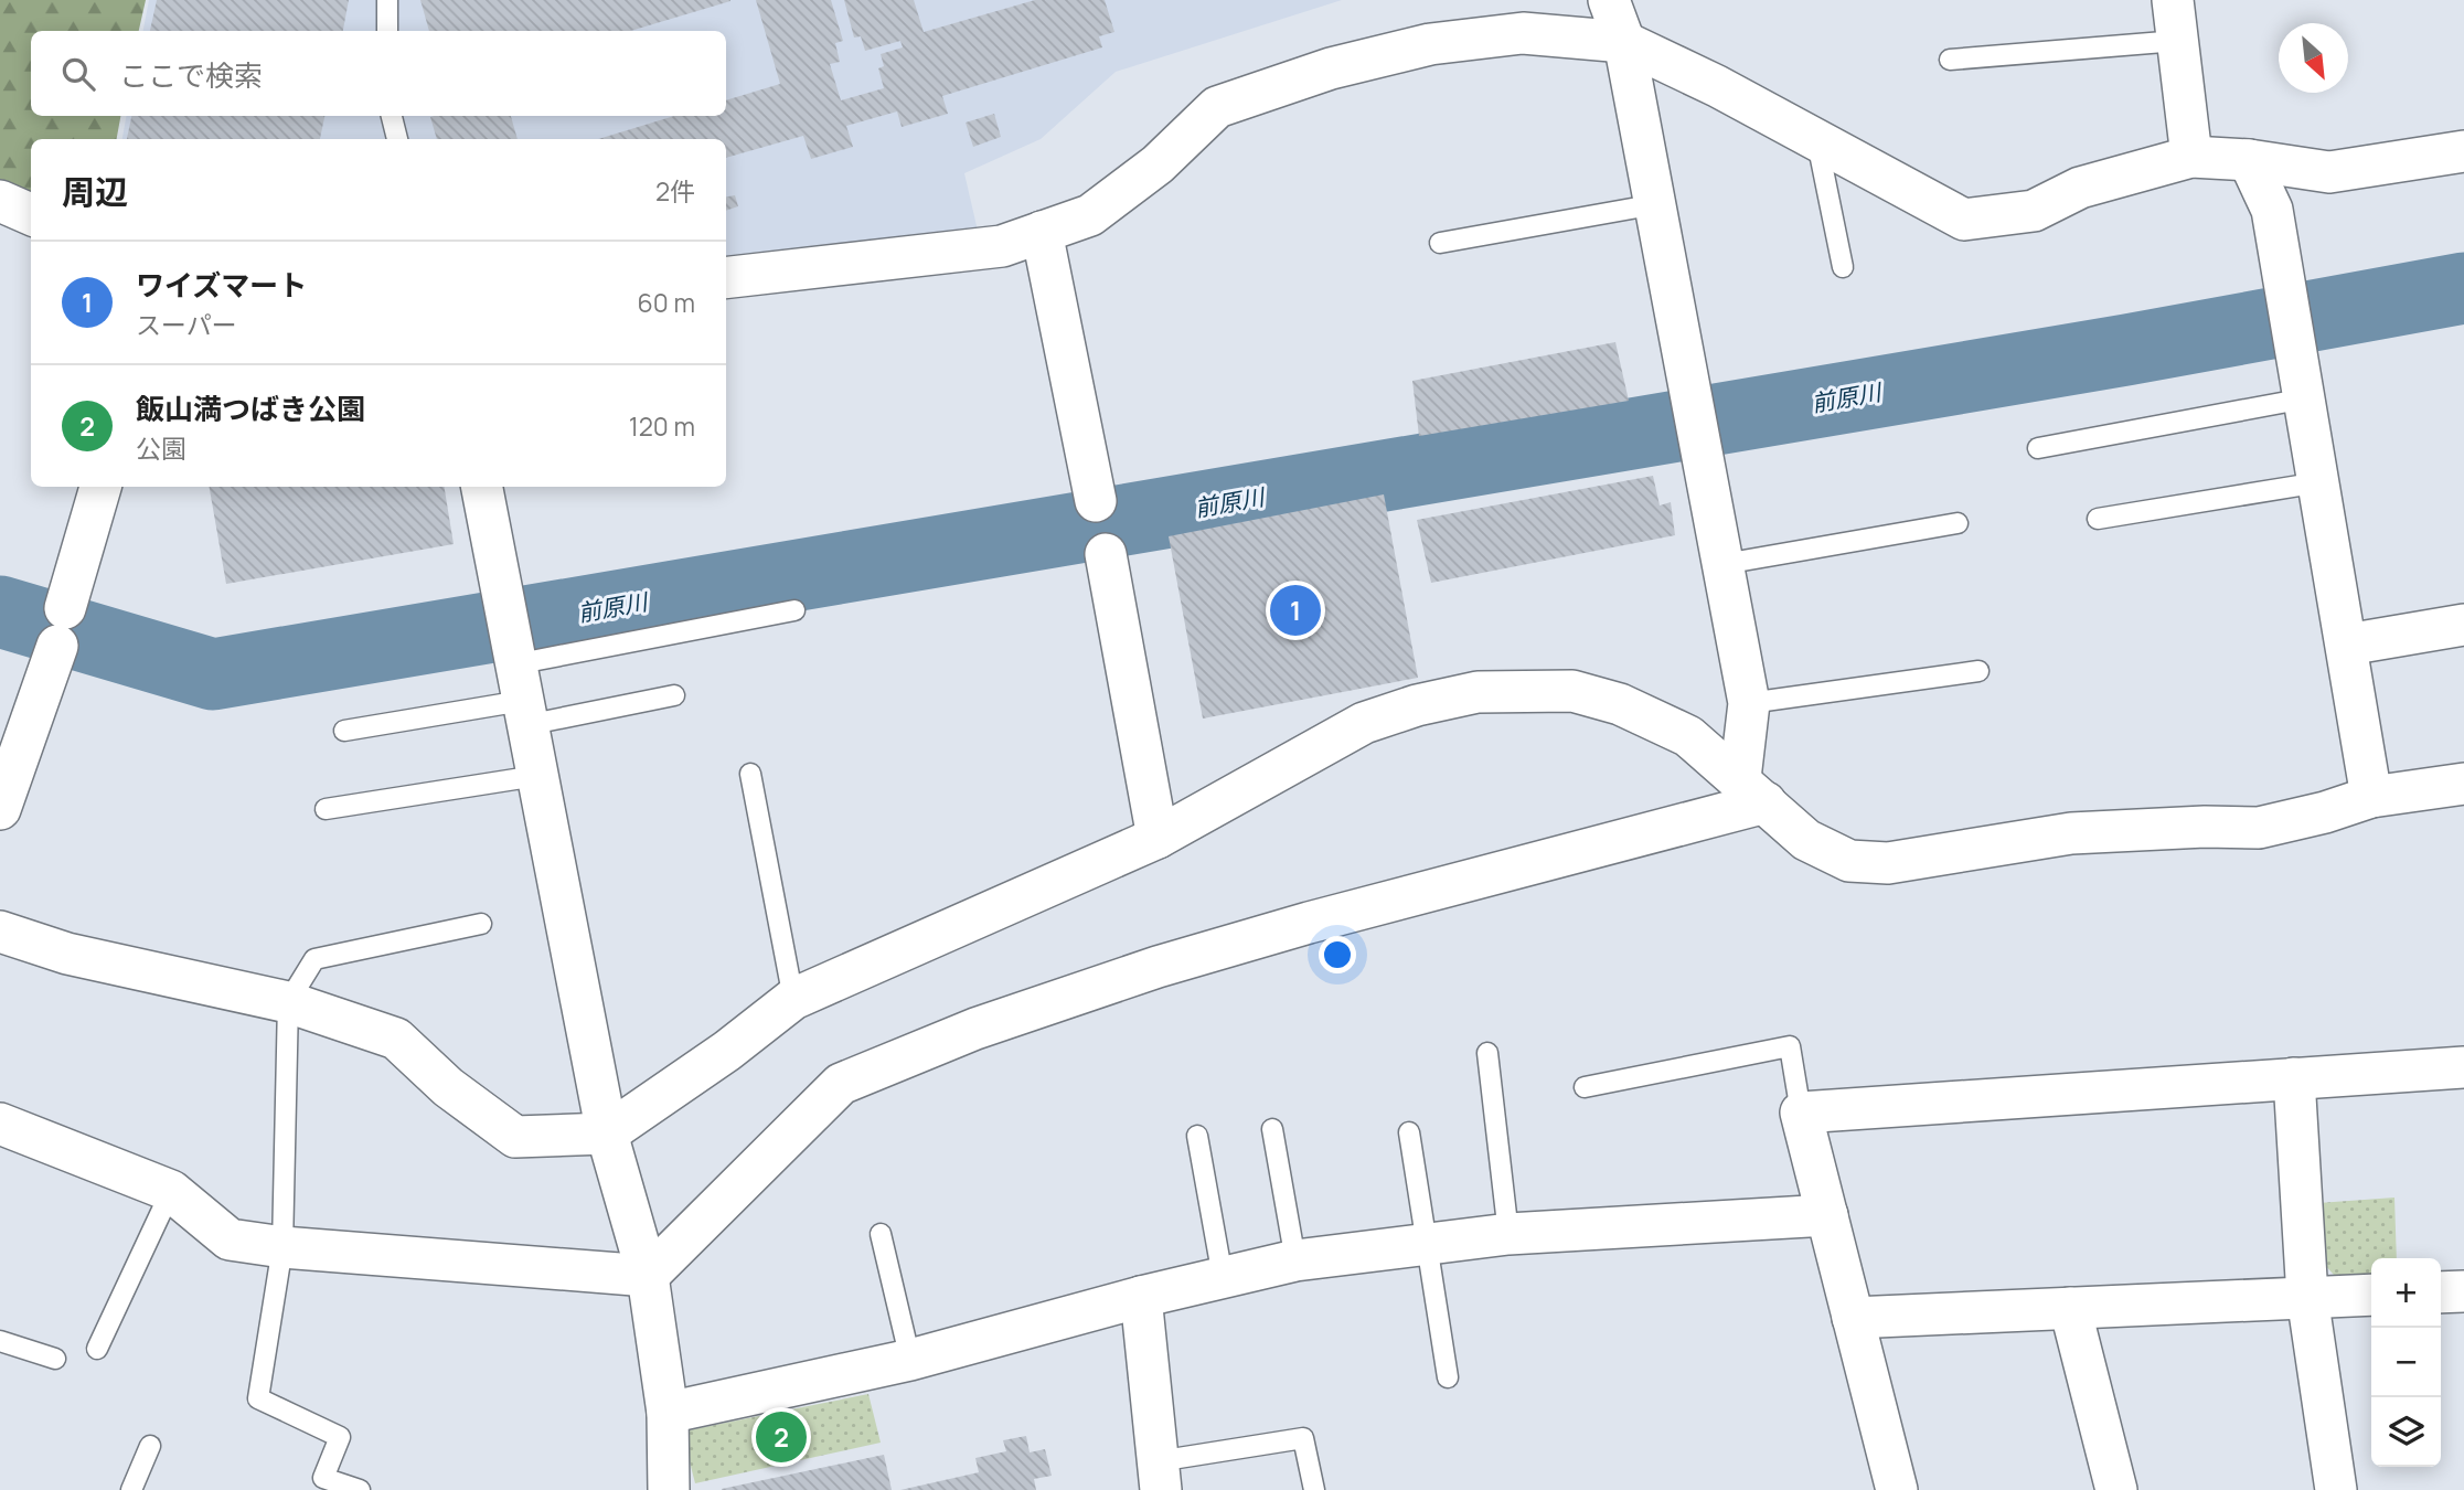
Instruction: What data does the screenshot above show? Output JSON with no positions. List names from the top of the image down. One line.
{"water":["前原川"],"north":"bottom right","page":{"search":"ここで検索","heading":["周辺","2件"],"list":[{"mark":"1","name":"ワイズマート","note":"スーパー","value":"60 m"},{"mark":"2","name":"飯山満つばき公園","note":"公園","value":"120 m"}],"pins":["1","2"],"map_buttons":["+","−"]}}
